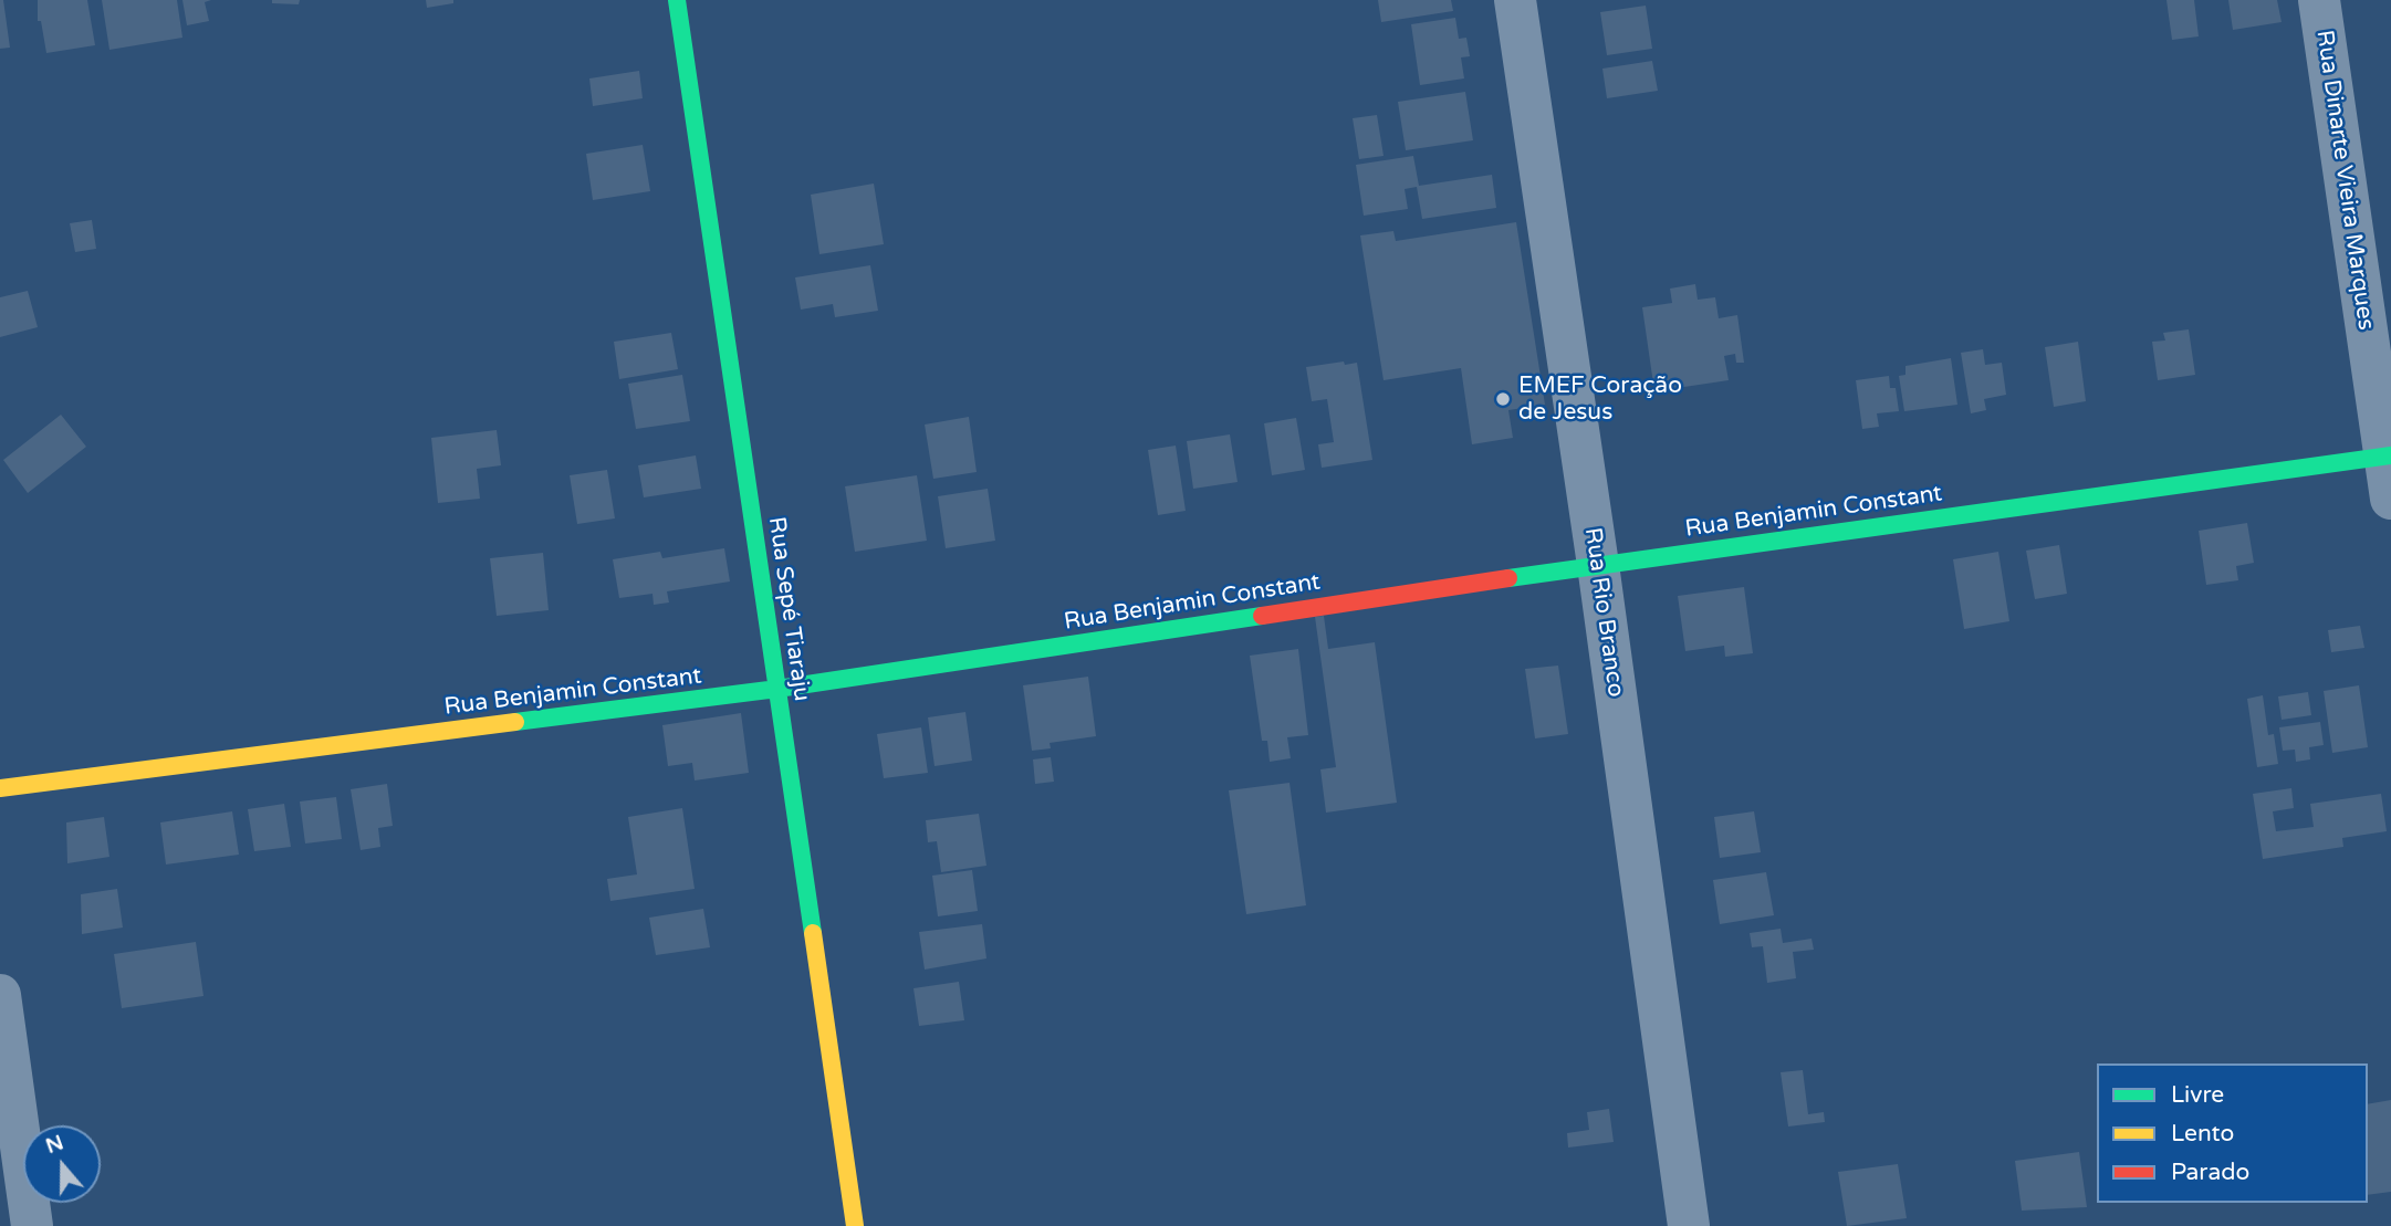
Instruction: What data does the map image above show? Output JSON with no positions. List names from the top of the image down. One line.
{"streets":{"street":["Rua Dinarte Vieira Marques","Rua Benjamin Constant","Rua Sepé Tiaraju","Rua Rio Branco"]},"crossings":[["Rua Dinarte Vieira Marques","Rua Benjamin Constant"],["Rua Benjamin Constant","Rua Sepé Tiaraju"],["Rua Benjamin Constant","Rua Rio Branco"]],"places":["EMEF Coração de Jesus"],"legend":["Livre","Lento","Parado"],"north":"top"}
